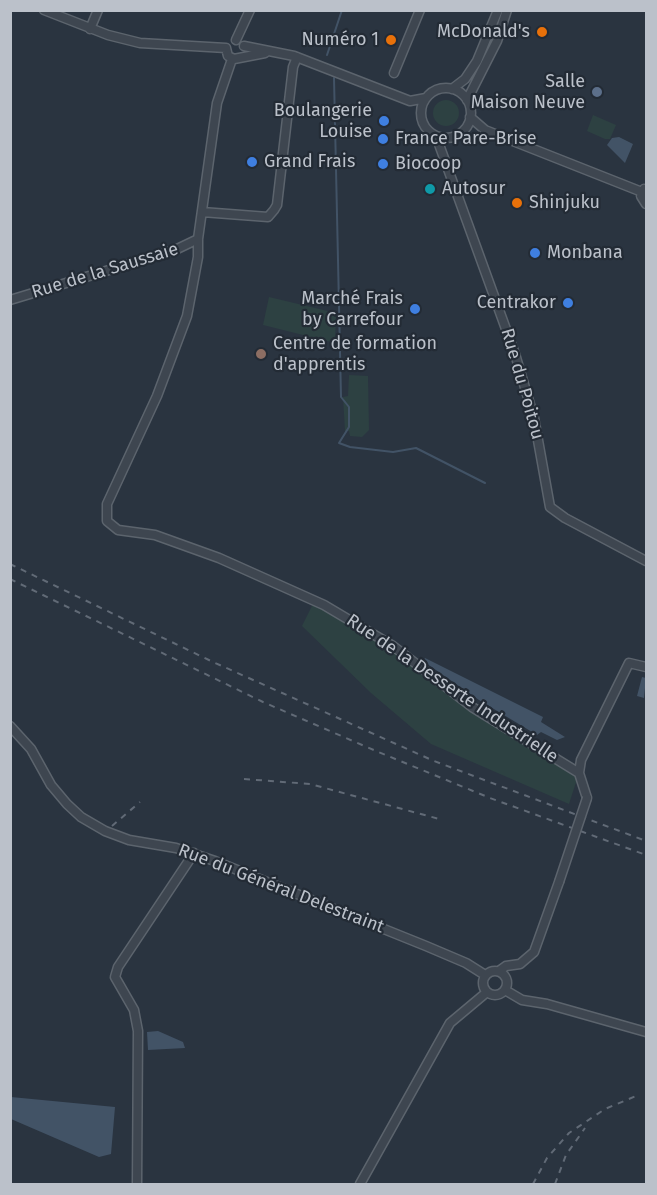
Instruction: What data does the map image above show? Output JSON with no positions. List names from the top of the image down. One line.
{"streets":{"street":["Rue de la Saussaie","Rue du Poitou","Rue de la Desserte Industrielle","Rue du Général Delestraint"]},"crossings":[["Rue de la Saussaie","Rue de la Desserte Industrielle"]],"places":["McDonald's","Numéro 1","Salle Maison Neuve","Boulangerie Louise","France Pare-Brise","Grand Frais","Biocoop","Autosur","Shinjuku","Monbana","Centrakor","Marché Frais by Carrefour","Centre de formation d'apprentis"]}
